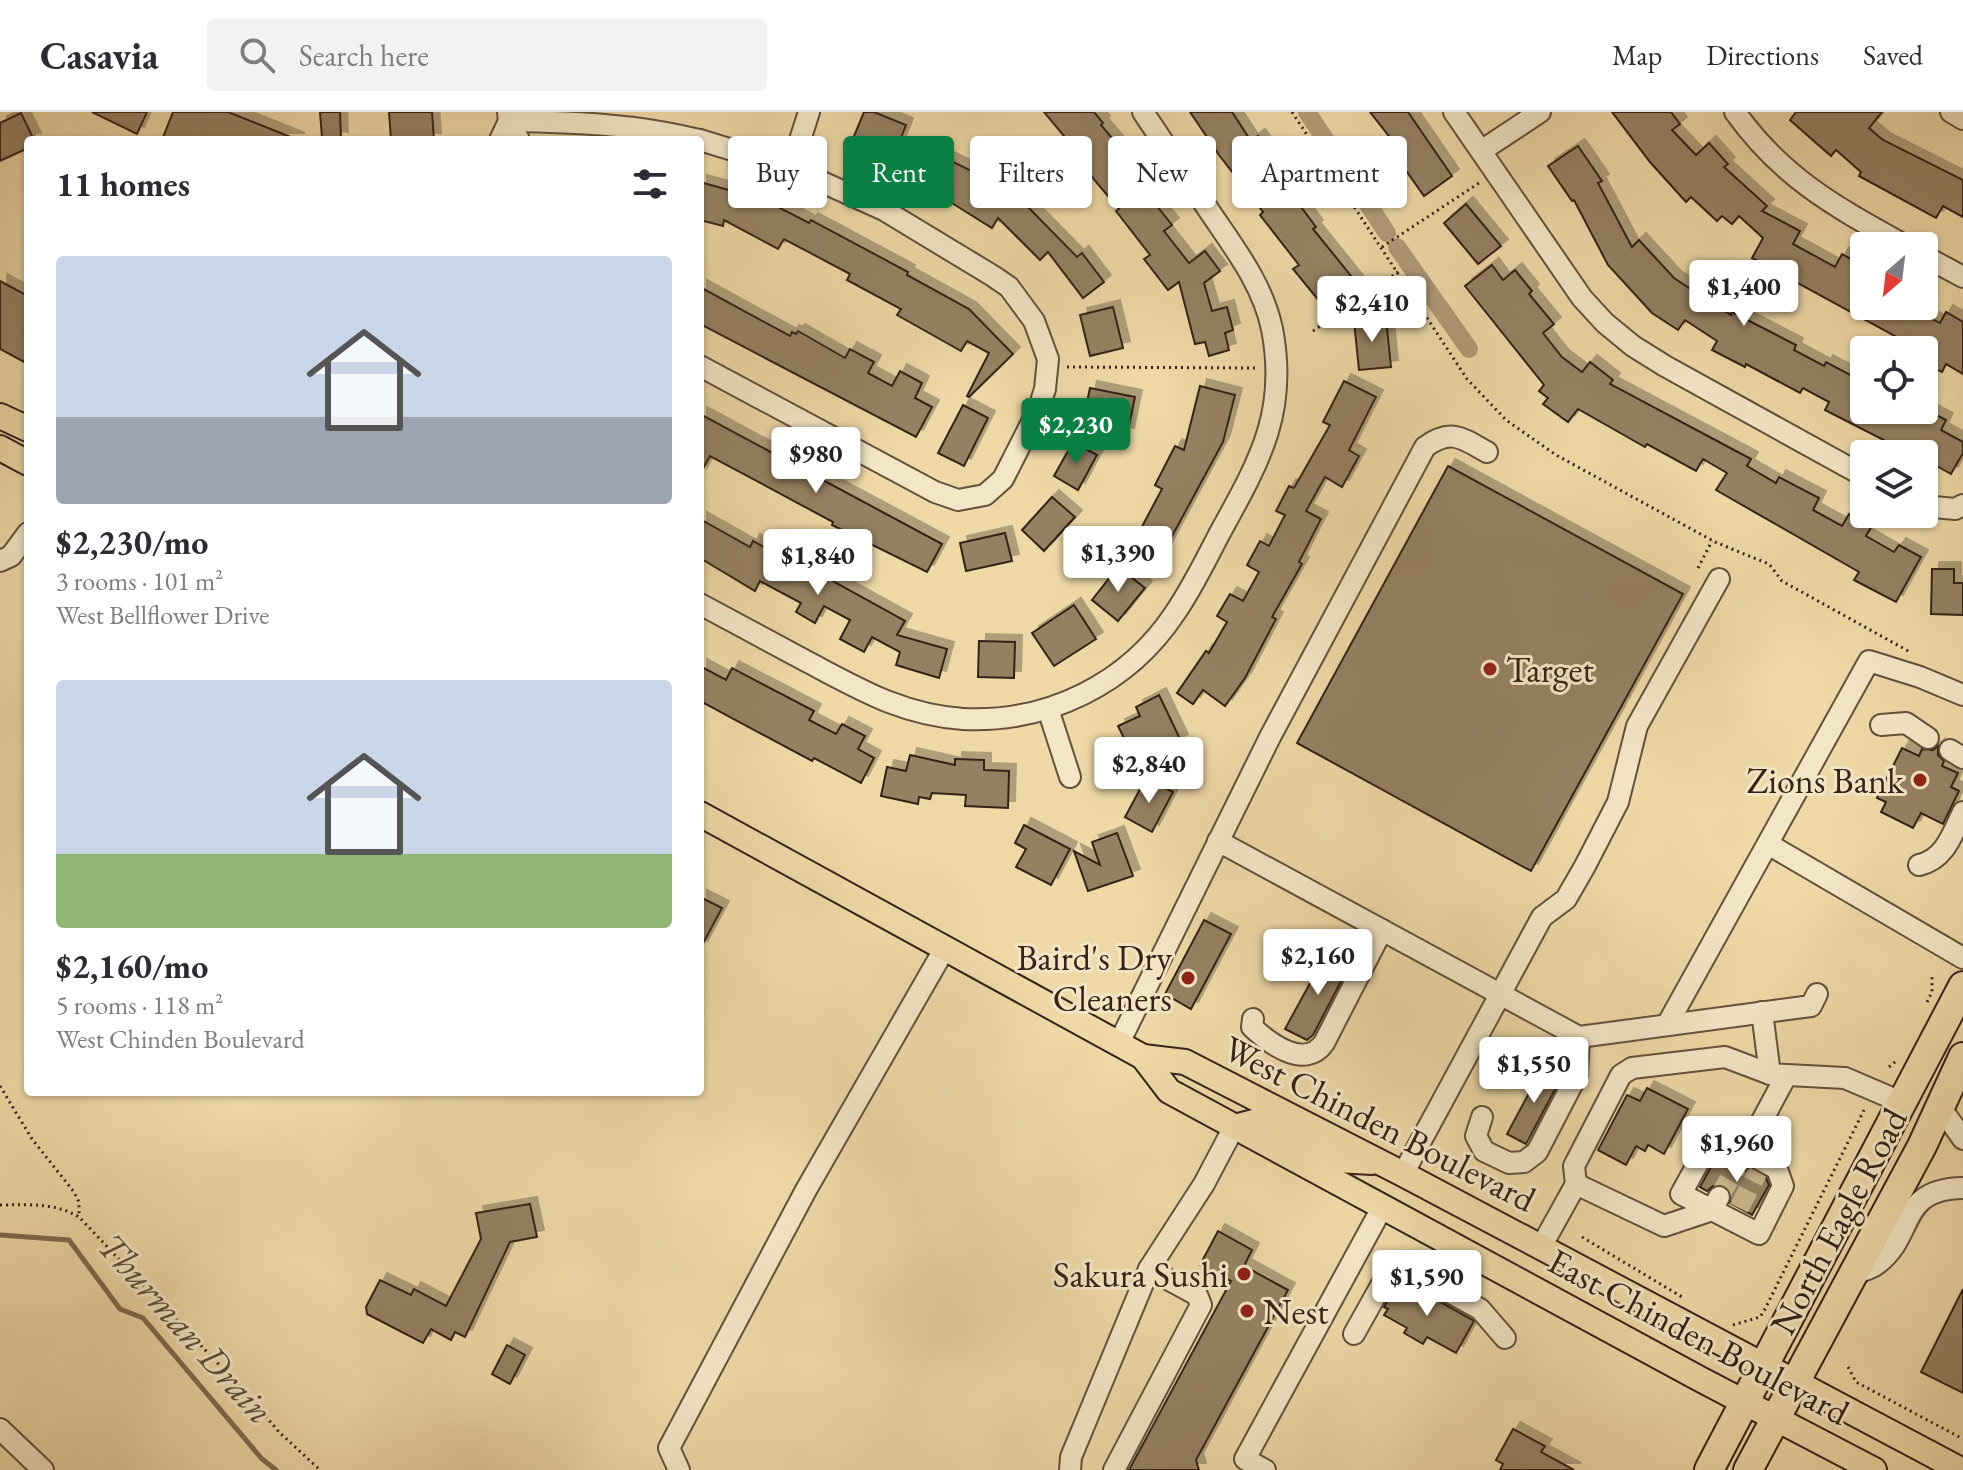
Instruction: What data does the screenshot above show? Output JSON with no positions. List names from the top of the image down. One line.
{"streets":{"highway":["North Eagle Road"],"main road":["West Chinden Boulevard","East Chinden Boulevard"]},"crossings":[["West Chinden Boulevard","North Eagle Road"],["West Chinden Boulevard","East Chinden Boulevard"],["North Eagle Road","East Chinden Boulevard"]],"water":["Thurman Drain"],"places":["Target","Zions Bank","Baird's Dry Cleaners","Sakura Sushi","Nest"],"north":"bottom left","page":{"header":"Casavia","search":"Search here","nav":["Map","Directions","Saved"],"chip":["Buy","Rent","Filters","New","Apartment"],"heading":"11 homes","list":[{"name":"$2,230/mo","note":"3 rooms · 101 m² · West Bellflower Drive"},{"name":"$2,160/mo","note":"5 rooms · 118 m² · West Chinden Boulevard"}],"price":["$1,400","$2,410","$2,230","$980","$1,390","$1,840","$2,840","$2,160","$1,550","$1,960","$1,590"]}}
